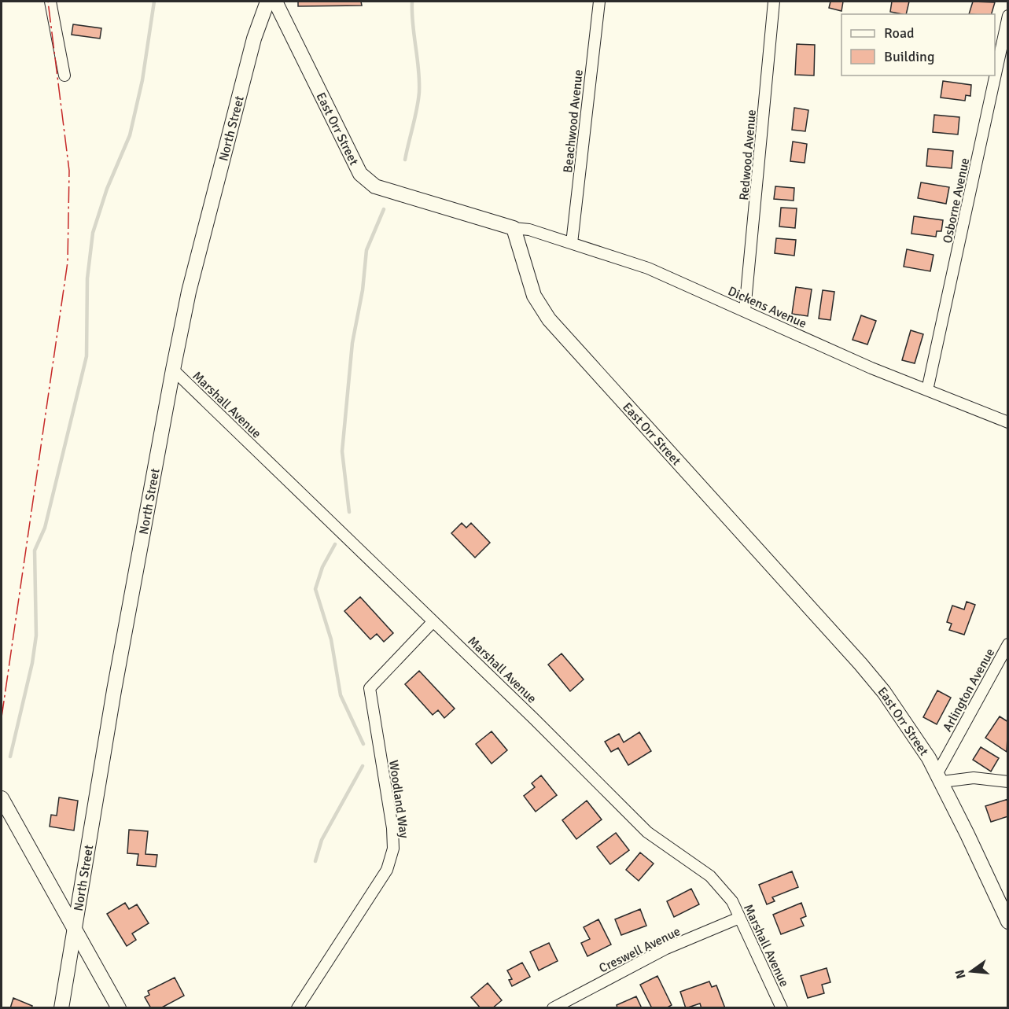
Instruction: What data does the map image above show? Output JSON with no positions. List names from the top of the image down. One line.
{"streets":{"street":["Beachwood Avenue","North Street","East Orr Street","Redwood Avenue","Osborne Avenue","Dickens Avenue","Marshall Avenue","Arlington Avenue","Woodland Way","Creswell Avenue"]},"crossings":[["Beachwood Avenue","Dickens Avenue"],["North Street","Marshall Avenue"],["East Orr Street","Dickens Avenue"],["East Orr Street","Arlington Avenue"],["Redwood Avenue","Dickens Avenue"],["Osborne Avenue","Dickens Avenue"],["Marshall Avenue","Woodland Way"],["Marshall Avenue","Creswell Avenue"]],"legend":["Road","Building"],"north":"left"}
